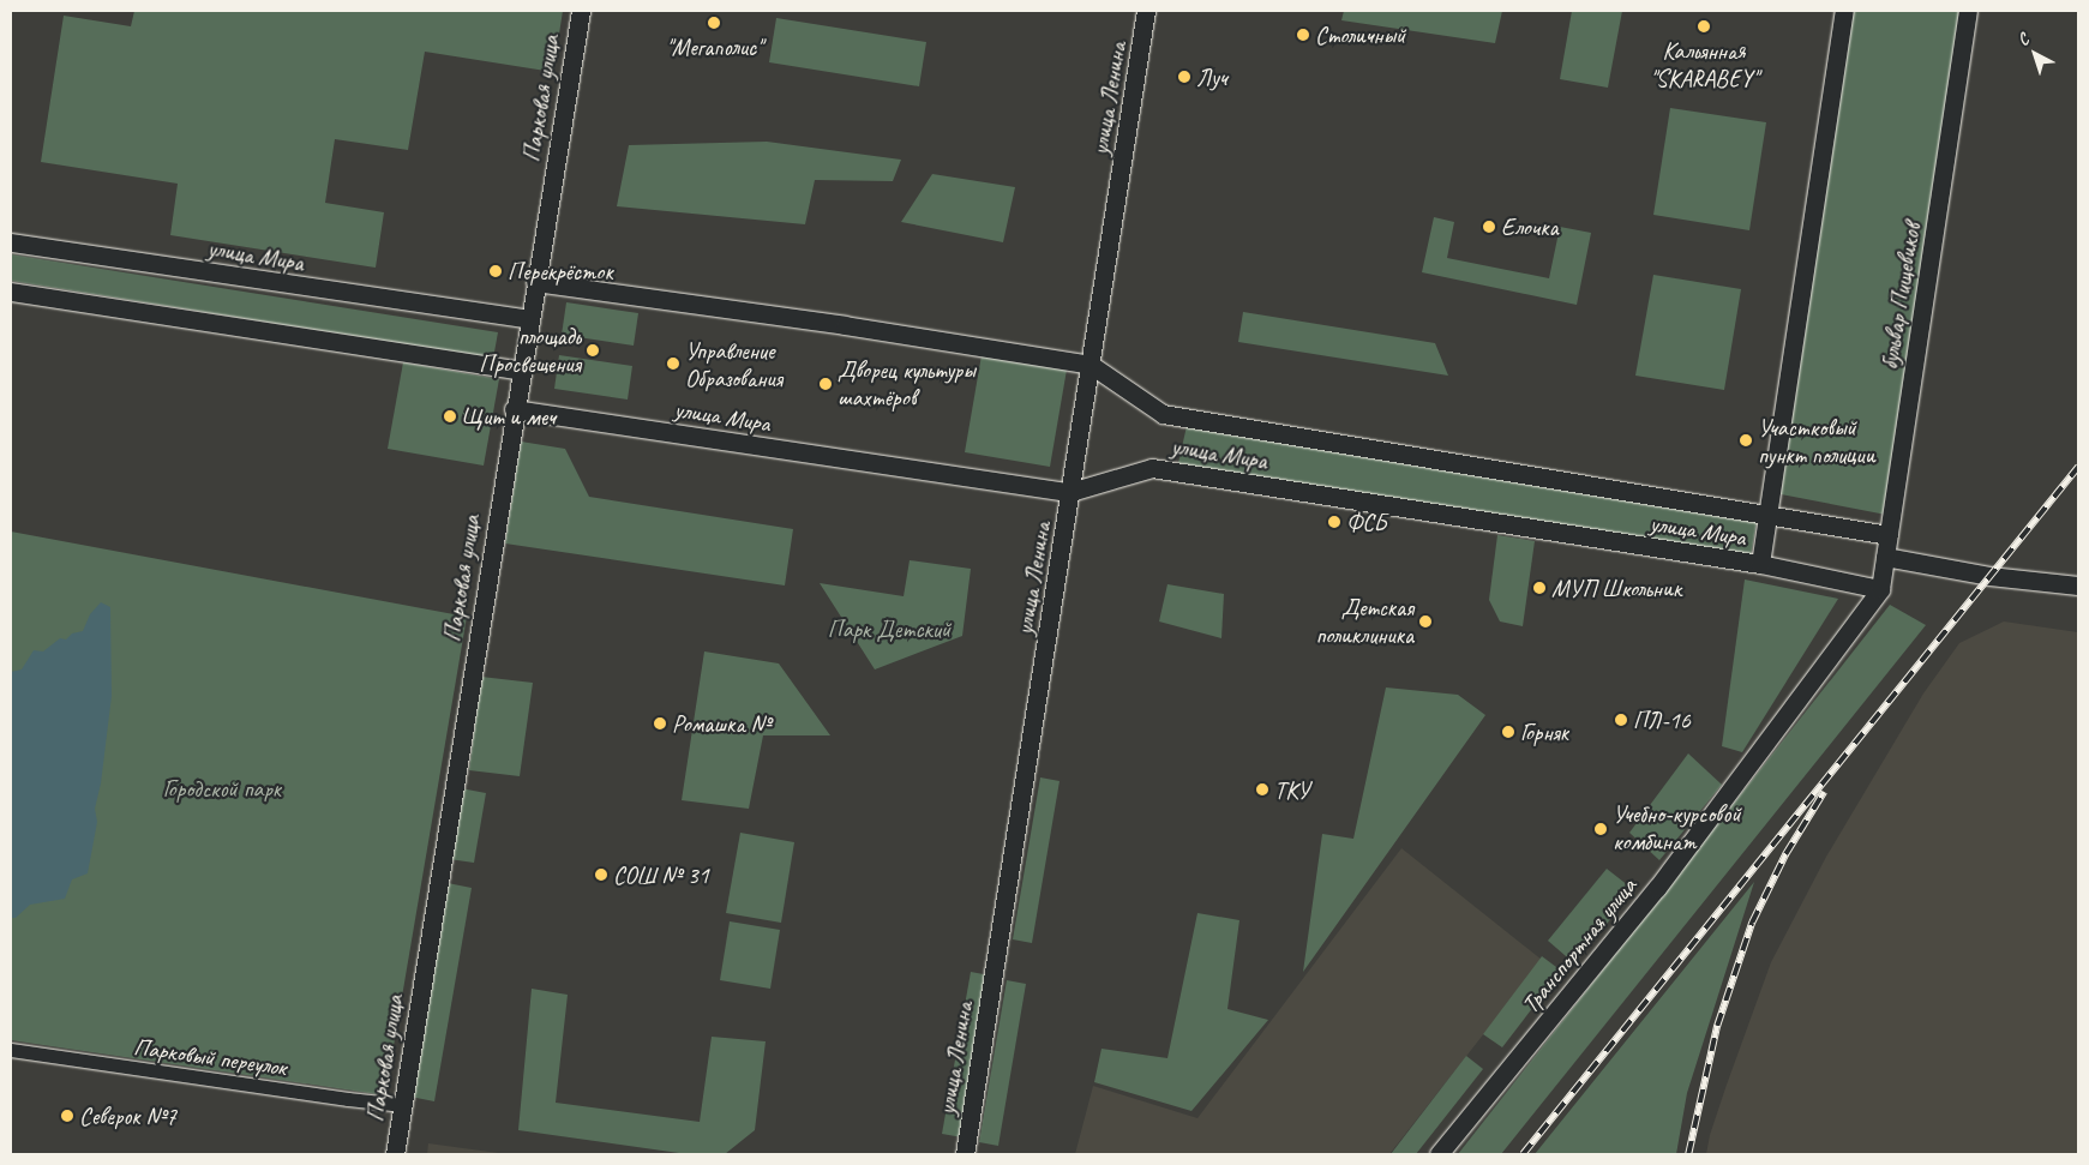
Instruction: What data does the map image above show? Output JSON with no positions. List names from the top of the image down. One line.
{"streets":{"main road":["Парковая улица","улица Ленина","улица Мира","бульвар Пищевиков","Транспортная улица"],"street":["Парковый переулок"]},"crossings":[["Парковая улица","улица Мира"],["Парковая улица","Парковый переулок"],["улица Ленина","улица Мира"],["улица Мира","бульвар Пищевиков"],["улица Мира","Транспортная улица"],["бульвар Пищевиков","Транспортная улица"]],"parks":["Парк Детский","Городской парк"],"places":["\"Мегаполис\"","Кальянная \"SKARABEY\"","Столичный","Луч","Елочка","Перекрёсток","площадь Просвещения","Управление Образования","Дворец культуры шахтёров","Щит и меч","Участковый пункт полиции","ФСБ","МУП Школьник","Детская поликлиника","ПЛ-16","Ромашка №","Горняк","ТКУ","Учебно-курсовой комбинат","СОШ № 31","Северок №7"],"north":"top left"}
